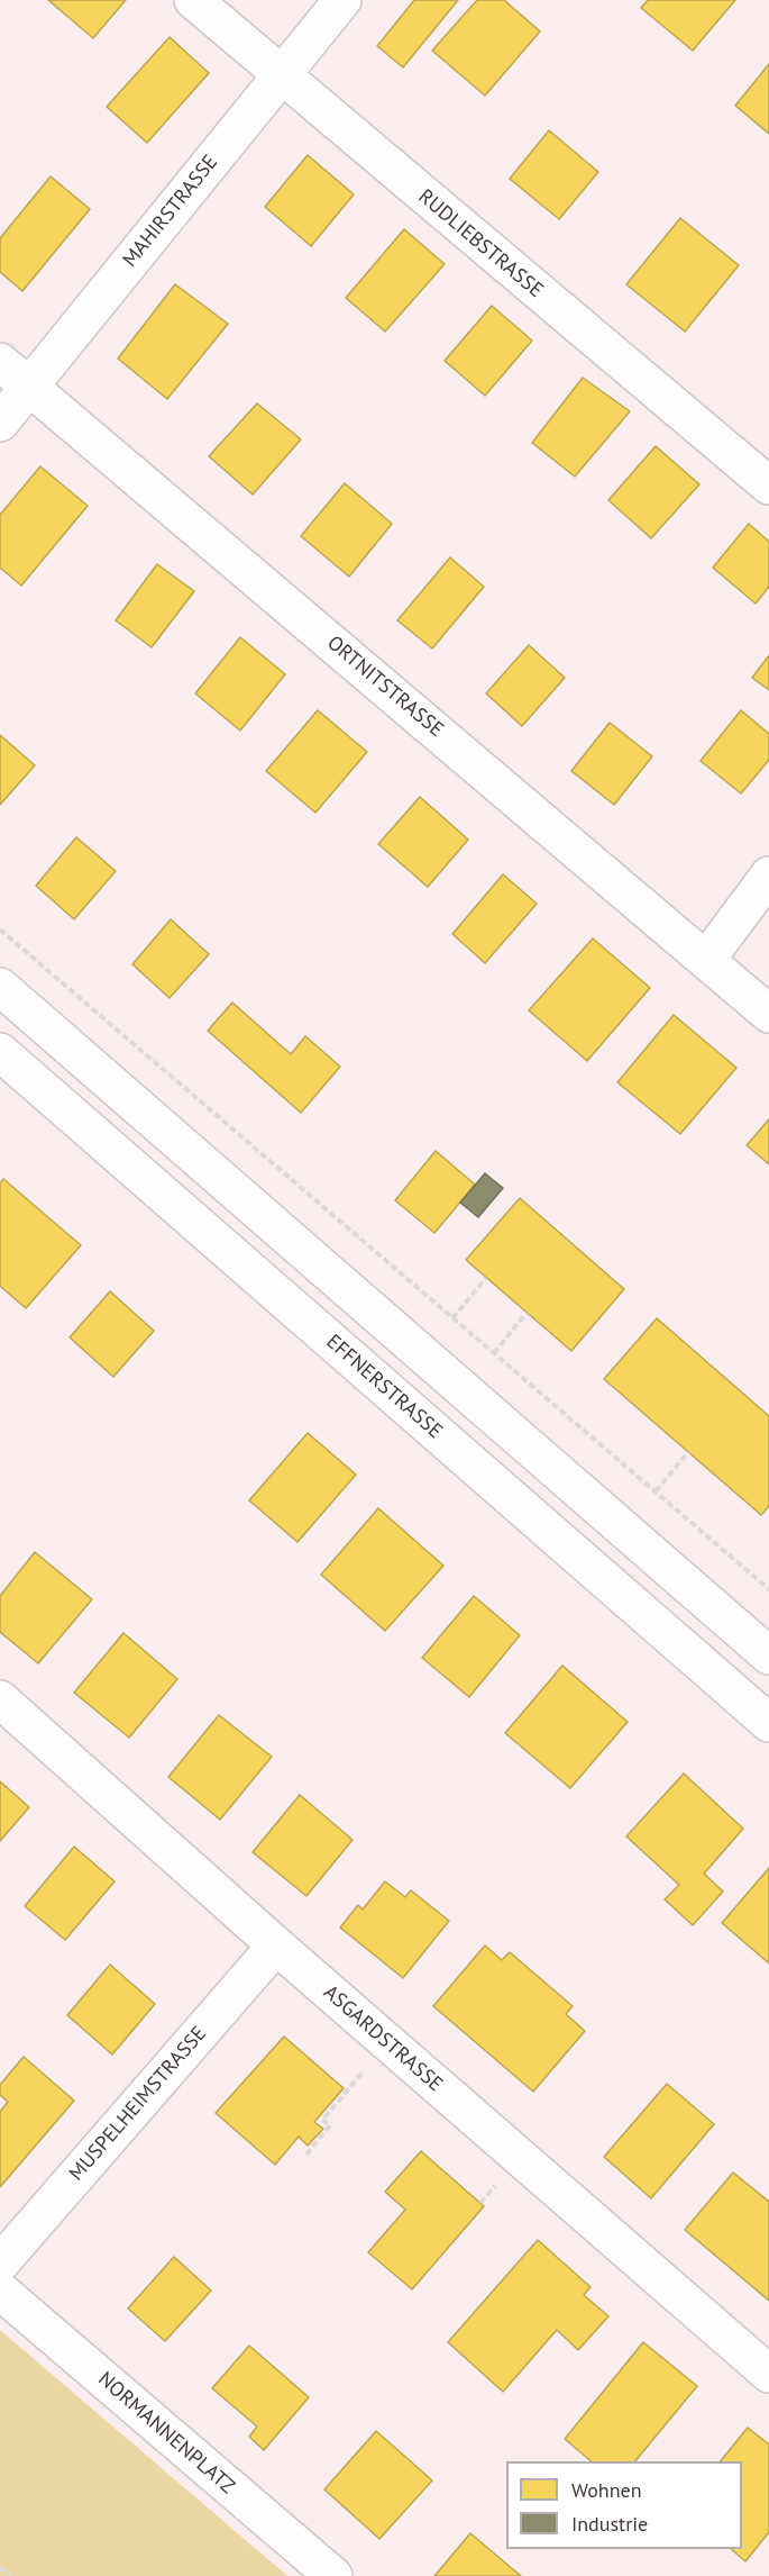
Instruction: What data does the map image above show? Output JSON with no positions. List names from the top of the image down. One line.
{"streets":{"street":["MAHIRSTRASSE","RUDLIEBSTRASSE","ORTNITSTRASSE","EFFNERSTRASSE","ASGARDSTRASSE","MUSPELHEIMSTRASSE","NORMANNENPLATZ"]},"crossings":[["MAHIRSTRASSE","RUDLIEBSTRASSE"],["MAHIRSTRASSE","ORTNITSTRASSE"],["ASGARDSTRASSE","MUSPELHEIMSTRASSE"]],"legend":["Wohnen","Industrie"]}
